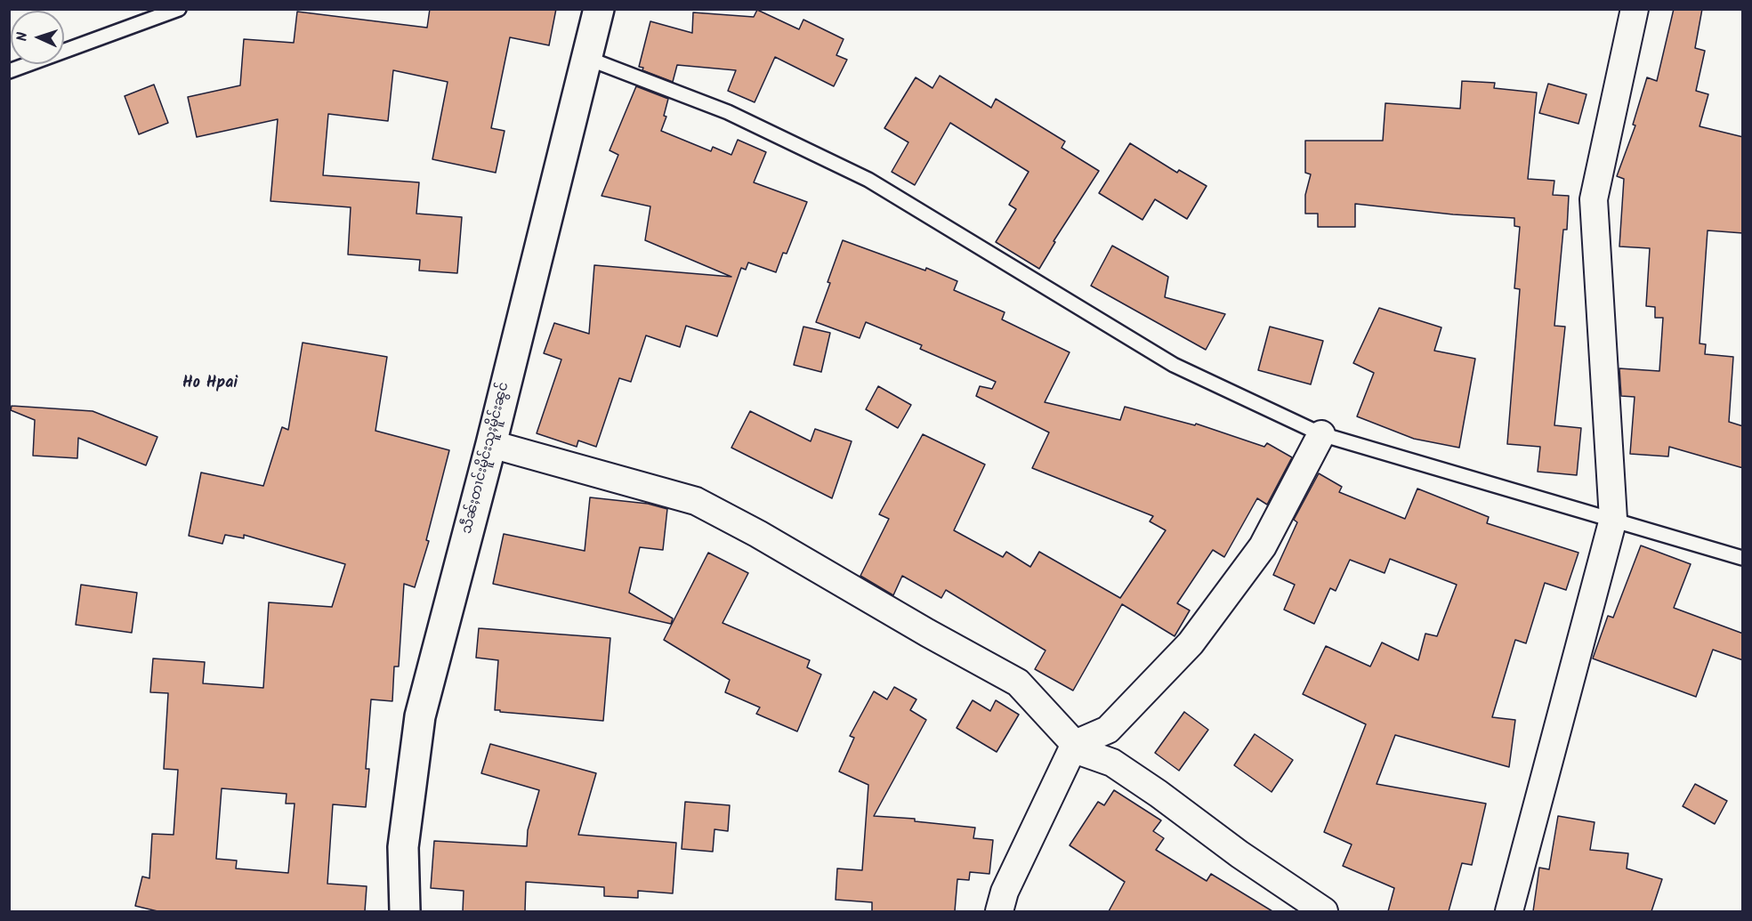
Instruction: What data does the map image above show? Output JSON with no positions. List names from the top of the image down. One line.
{"streets":{"main road":["သဵၼ်ႈတၢင်းမိူင်းသူႈမိူင်းၼွင်"]},"districts":["Ho Hpai"],"north":"left"}
